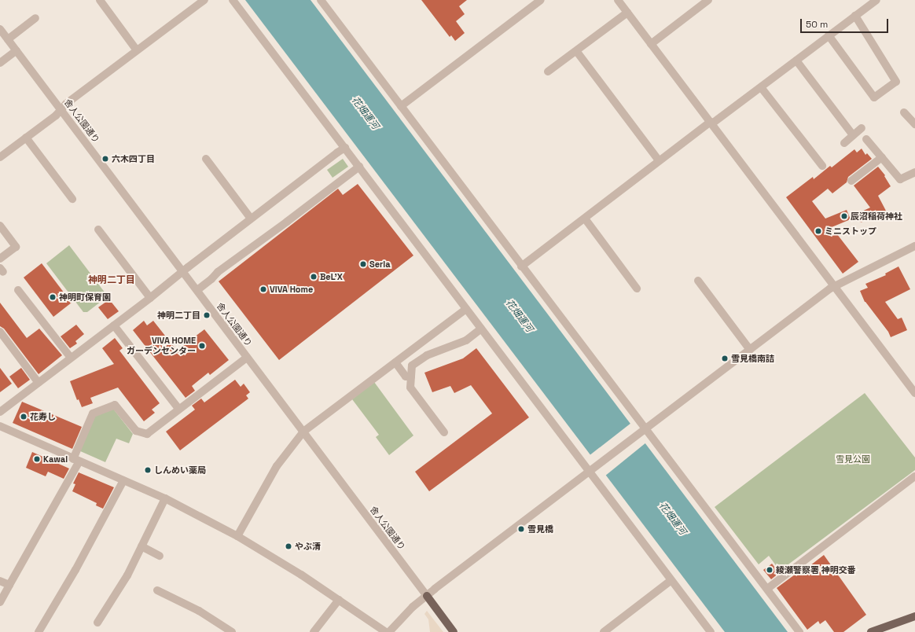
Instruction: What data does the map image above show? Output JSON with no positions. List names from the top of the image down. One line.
{"streets":{"main road":["舎人公園通り"]},"districts":["神明二丁目"],"water":["花畑運河"],"parks":["雪見公園"],"places":["六木四丁目","辰沼稲荷神社","ミニストップ","Seria","BeL'X","VIVA Home","神明町保育園","神明二丁目","VIVA HOME ガーデンセンター","雪見橋南詰","花寿し","Kawai","しんめい薬局","雪見橋","やぶ清","綾瀬警察署 神明交番"],"scale_bar":"50 m"}
